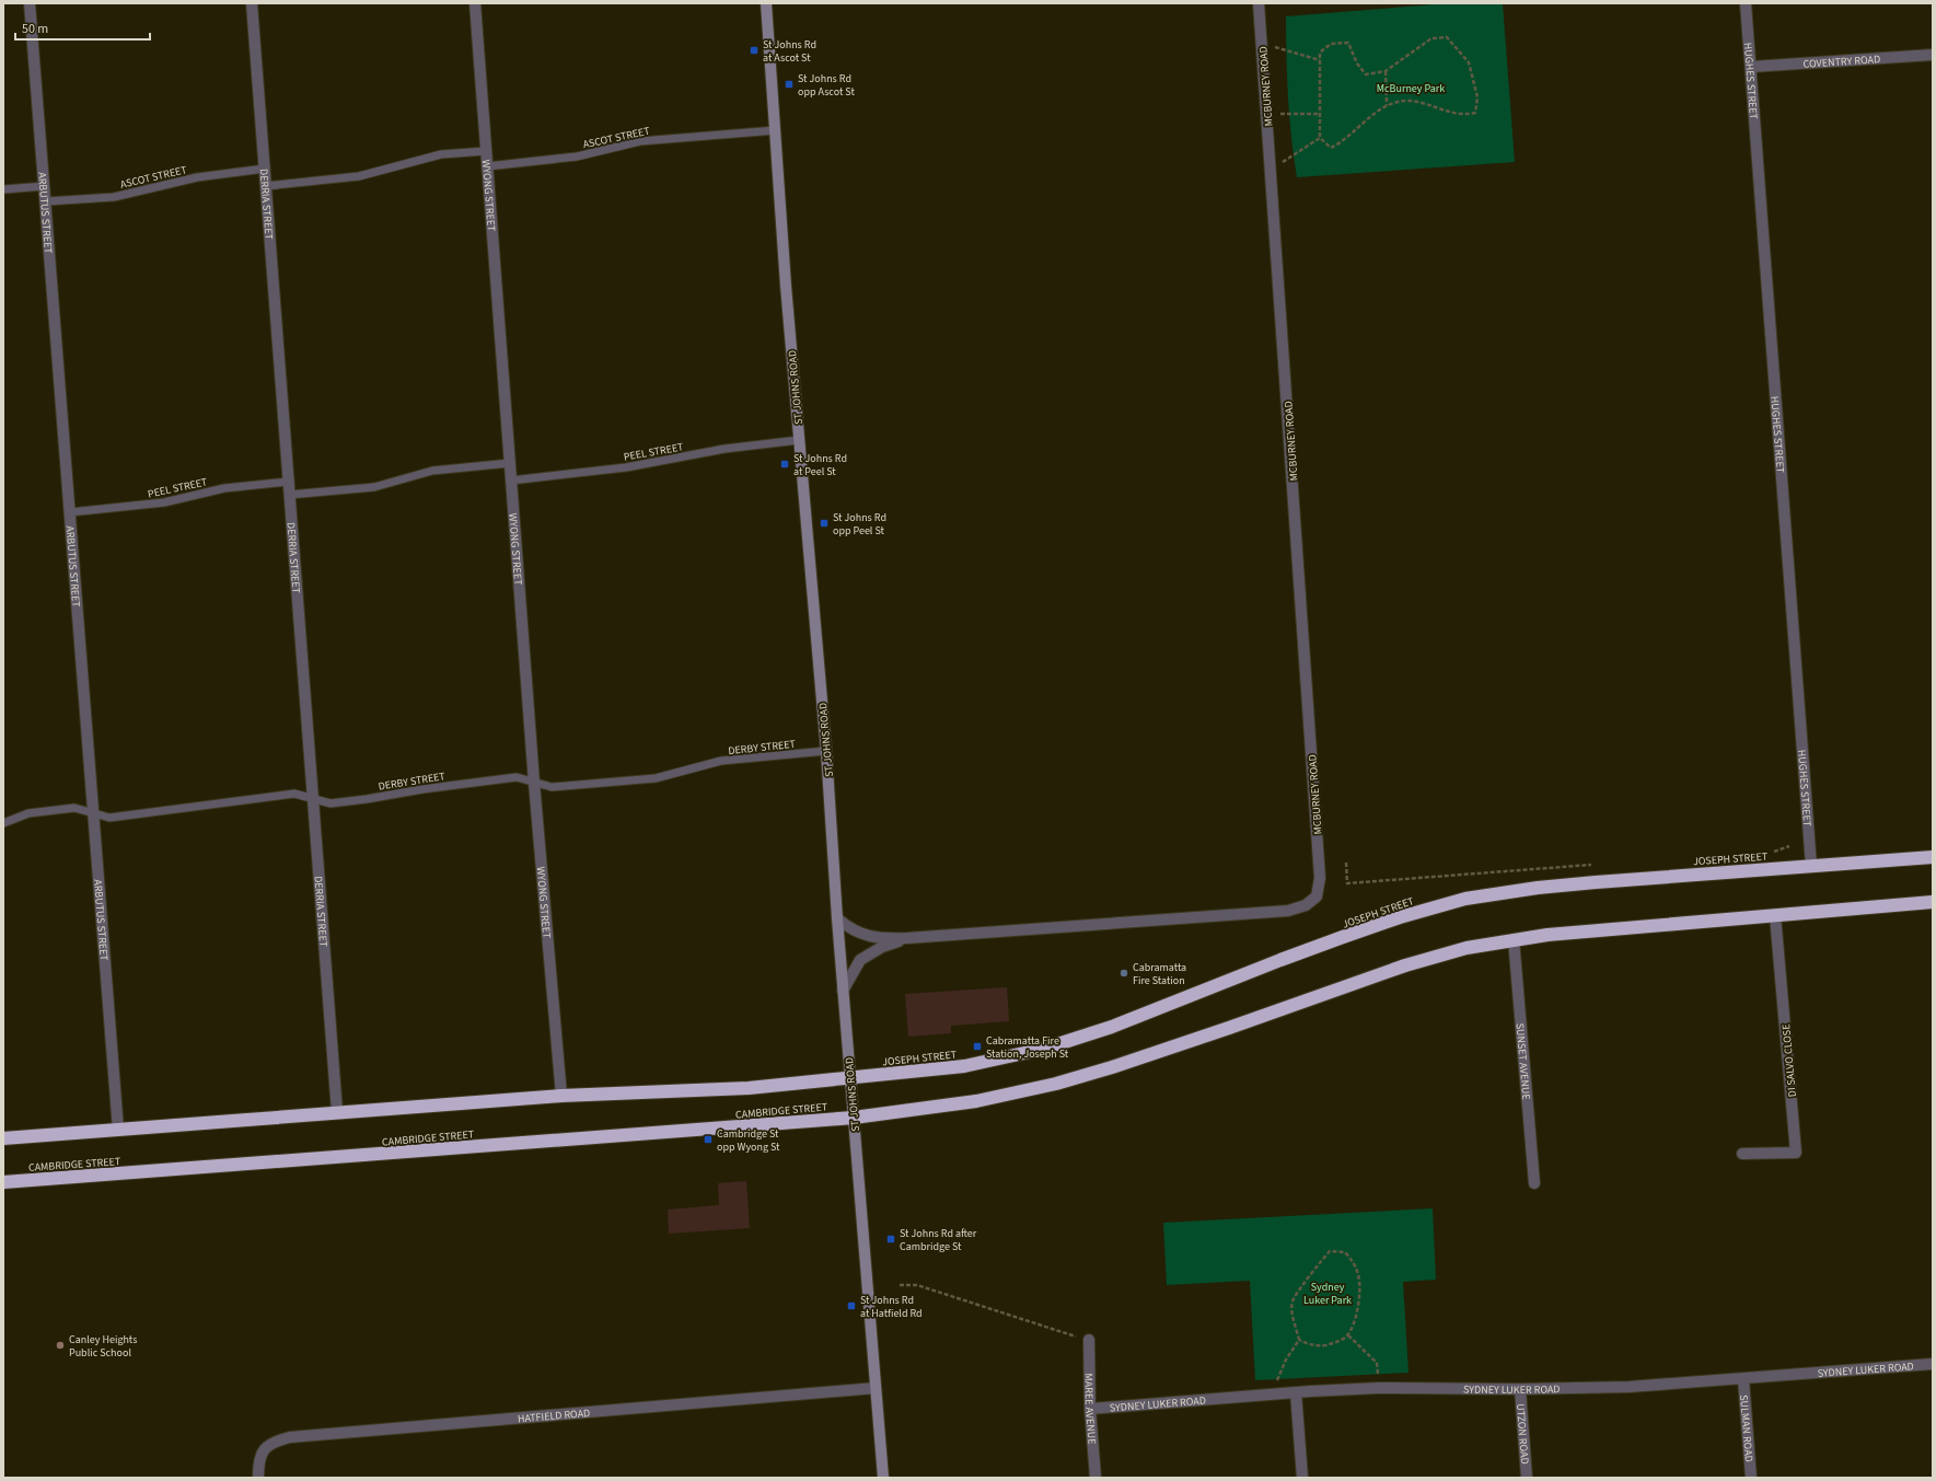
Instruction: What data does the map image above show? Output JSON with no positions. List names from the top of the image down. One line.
{"streets":{"highway":["JOSEPH STREET","CAMBRIDGE STREET"],"main road":["ST JOHNS ROAD"],"street":["COVENTRY ROAD","HUGHES STREET","MCBURNEY ROAD","WYONG STREET","DERRIA STREET","ARBUTUS STREET","DI SALVO CLOSE","SUNSET AVENUE","SYDNEY LUKER ROAD","MAREE AVENUE","HATFIELD ROAD","SULMAN ROAD","UTZON ROAD"],"lane":["ASCOT STREET","PEEL STREET","DERBY STREET"]},"crossings":[["COVENTRY ROAD","HUGHES STREET"],["HUGHES STREET","JOSEPH STREET"],["ASCOT STREET","WYONG STREET"],["ASCOT STREET","DERRIA STREET"],["ASCOT STREET","ARBUTUS STREET"],["ASCOT STREET","ST JOHNS ROAD"],["WYONG STREET","PEEL STREET"],["WYONG STREET","DERBY STREET"],["DERRIA STREET","PEEL STREET"],["DERRIA STREET","DERBY STREET"],["ARBUTUS STREET","PEEL STREET"],["ARBUTUS STREET","DERBY STREET"],["ST JOHNS ROAD","PEEL STREET"],["ST JOHNS ROAD","DERBY STREET"],["ST JOHNS ROAD","JOSEPH STREET"],["ST JOHNS ROAD","CAMBRIDGE STREET"],["ST JOHNS ROAD","HATFIELD ROAD"],["SYDNEY LUKER ROAD","MAREE AVENUE"],["SYDNEY LUKER ROAD","SULMAN ROAD"],["SYDNEY LUKER ROAD","UTZON ROAD"]],"parks":["McBurney Park","Sydney Luker Park"],"places":{"transit":["St Johns Rd at Ascot St","St Johns Rd opp Ascot St","St Johns Rd at Peel St","St Johns Rd opp Peel St","Cabramatta Fire Station, Joseph St","Cambridge St opp Wyong St","St Johns Rd after Cambridge St","St Johns Rd at Hatfield Rd"],"other":["Cabramatta Fire Station","Canley Heights Public School"]},"scale_bar":"50 m"}
